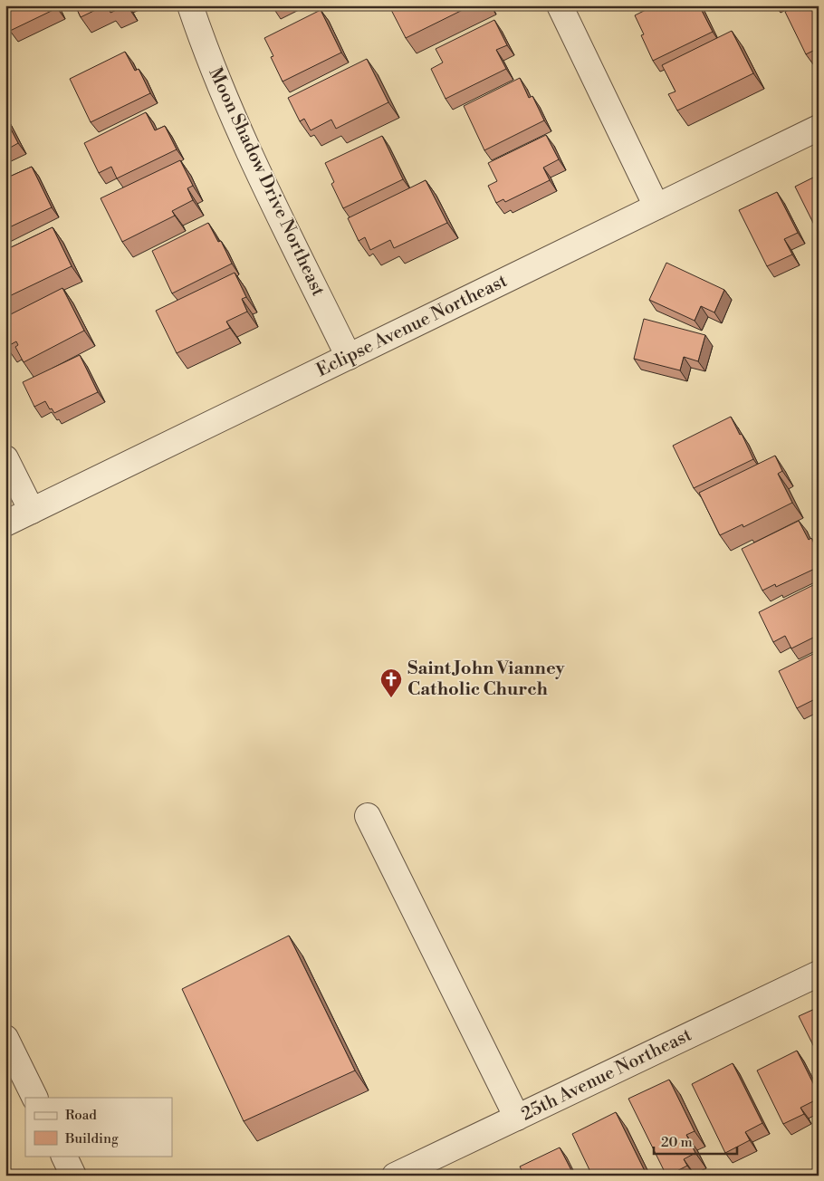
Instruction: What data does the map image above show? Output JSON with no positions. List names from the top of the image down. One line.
{"streets":{"street":["Moon Shadow Drive Northeast","Eclipse Avenue Northeast","25th Avenue Northeast"]},"crossings":[["Moon Shadow Drive Northeast","Eclipse Avenue Northeast"]],"places":{"church":["Saint John Vianney Catholic Church"]},"legend":["Road","Building"],"scale_bar":"20 m"}
